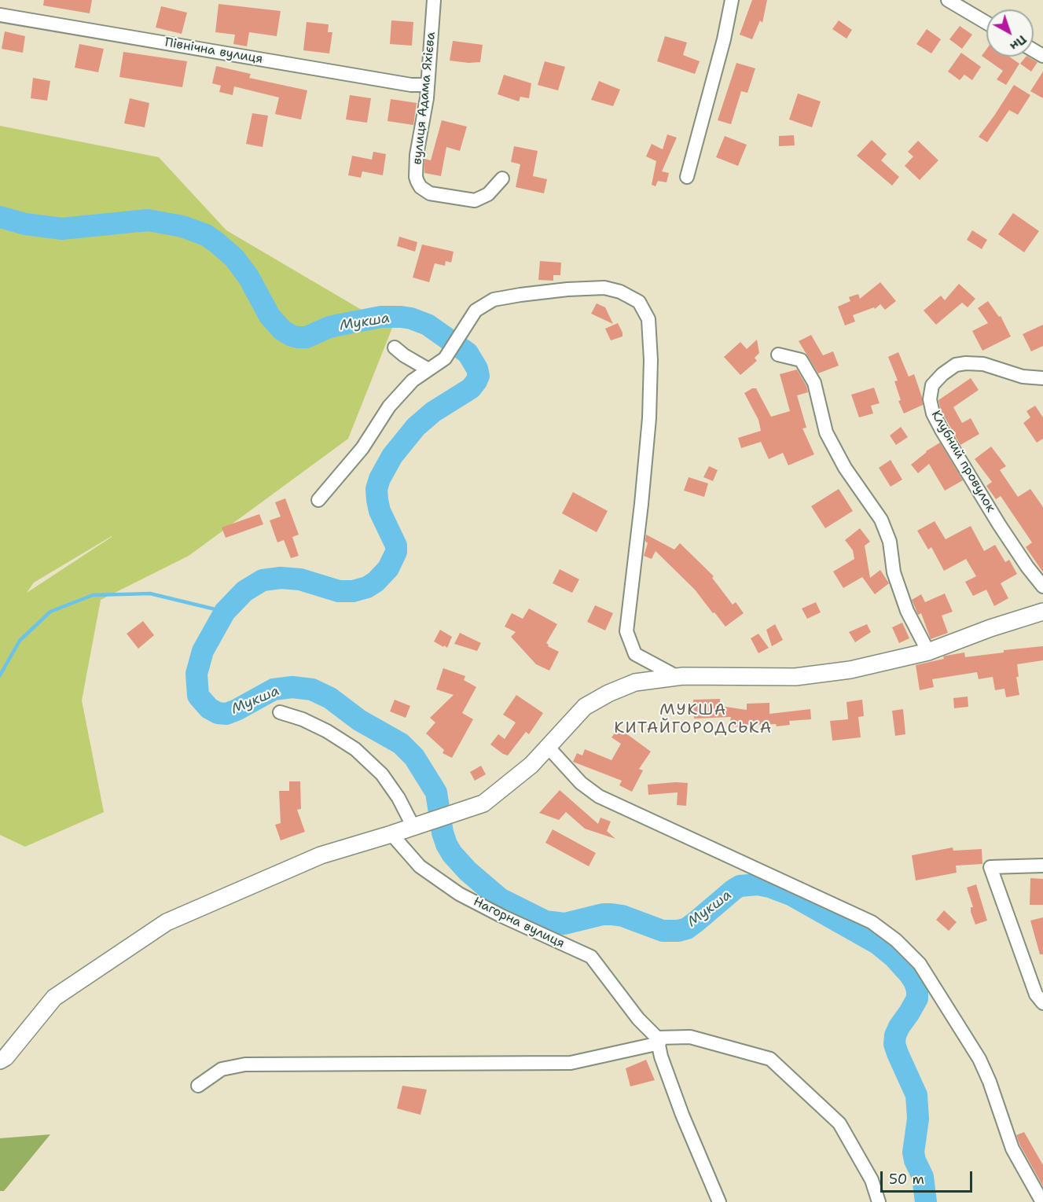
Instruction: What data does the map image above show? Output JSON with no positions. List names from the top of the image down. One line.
{"streets":{"street":["Північна вулиця","вулиця Адама Яхієва","Клубний провулок","Нагорна вулиця"]},"crossings":[["Північна вулиця","вулиця Адама Яхієва"]],"districts":["МУКША КИТАЙГОРОДСЬКА"],"water":["Мукша"],"scale_bar":"50 m","north":"bottom right"}
